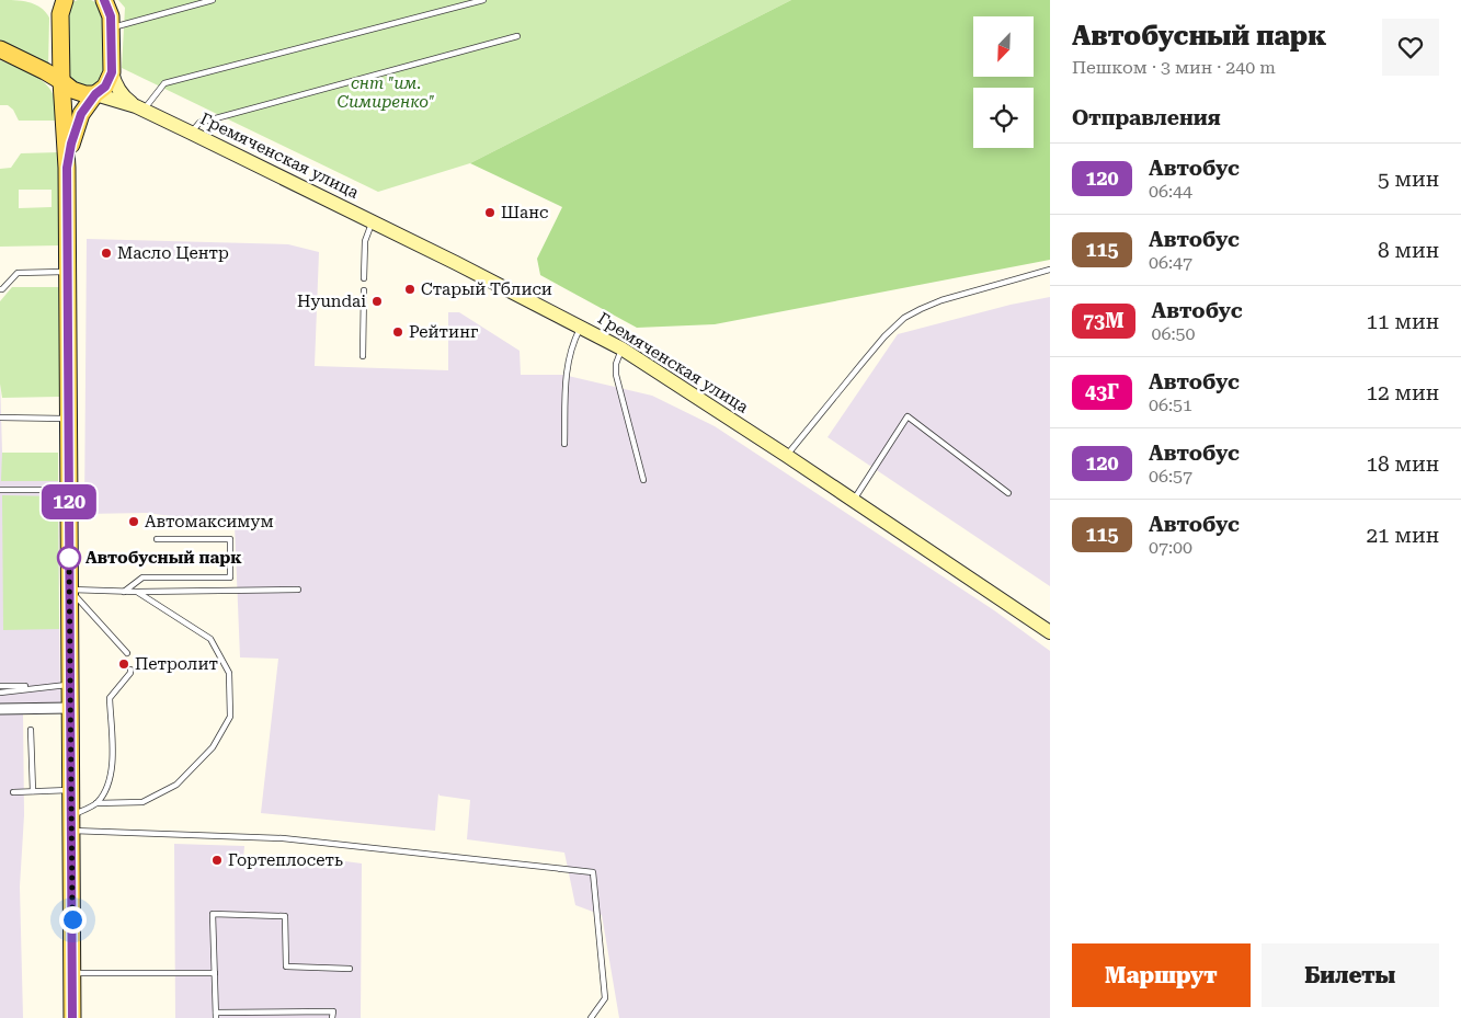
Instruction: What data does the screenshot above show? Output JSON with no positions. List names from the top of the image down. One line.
{"streets":{"main road":["Гремяченская улица"]},"parks":["снт \"им. Симиренко\""],"places":["Шанс","Масло Центр","Старый Тблиси","Hyundai","Рейтинг","Автомаксимум","Автобусный парк","Петролит","Гортеплосеть"],"lines":["bus line 120"],"north":"bottom left","page":{"on_map":"120","heading":[["Автобусный парк","Пешком · 3 мин · 240 m"],"Отправления"],"list":[{"mark":"120","name":"Автобус","note":"06:44","value":"5 мин"},{"mark":"115","name":"Автобус","note":"06:47","value":"8 мин"},{"mark":"73М","name":"Автобус","note":"06:50","value":"11 мин"},{"mark":"43Г","name":"Автобус","note":"06:51","value":"12 мин"},{"mark":"120","name":"Автобус","note":"06:57","value":"18 мин"},{"mark":"115","name":"Автобус","note":"07:00","value":"21 мин"}],"buttons":["Маршрут","Билеты"]}}
